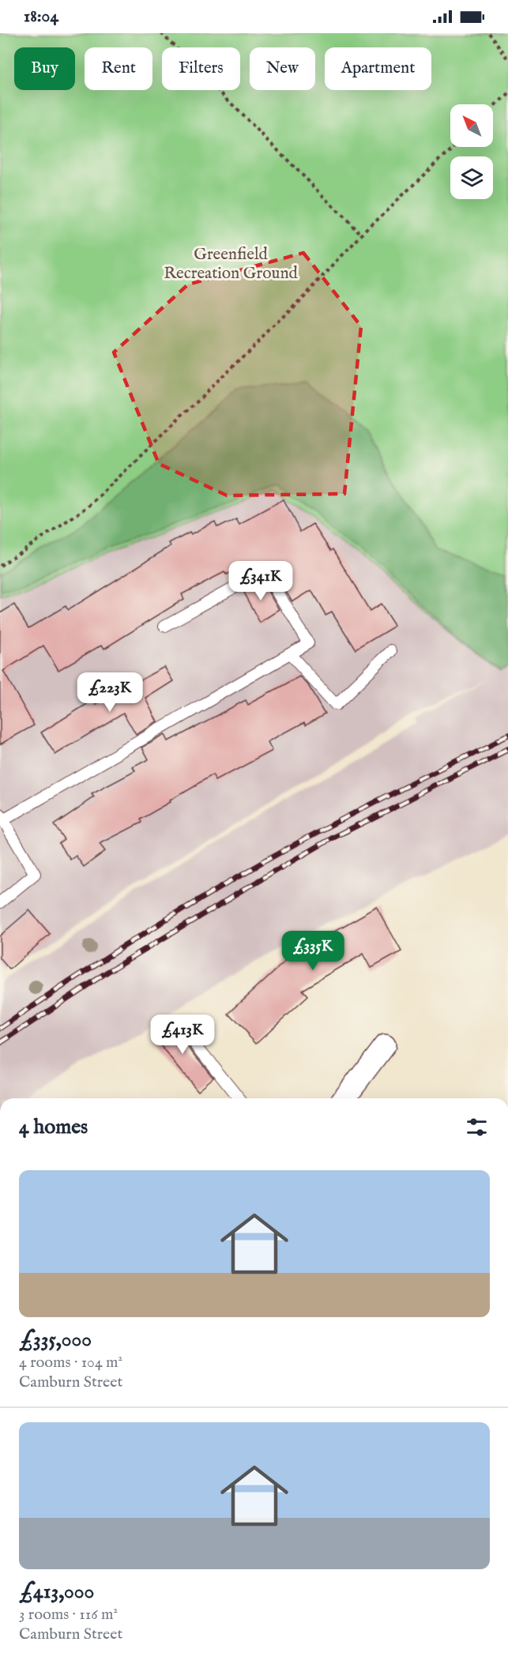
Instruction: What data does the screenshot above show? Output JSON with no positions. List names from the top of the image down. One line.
{"parks":["Greenfield Recreation Ground"],"north":"top left","page":{"status":"18:04","chip":["Buy","Rent","Filters","New","Apartment"],"price":["£341K","£223K","£335K","£413K"],"heading":"4 homes","list":[{"name":"£335,000","note":"4 rooms · 104 m² · Camburn Street"},{"name":"£413,000","note":"3 rooms · 116 m² · Camburn Street"}]}}
